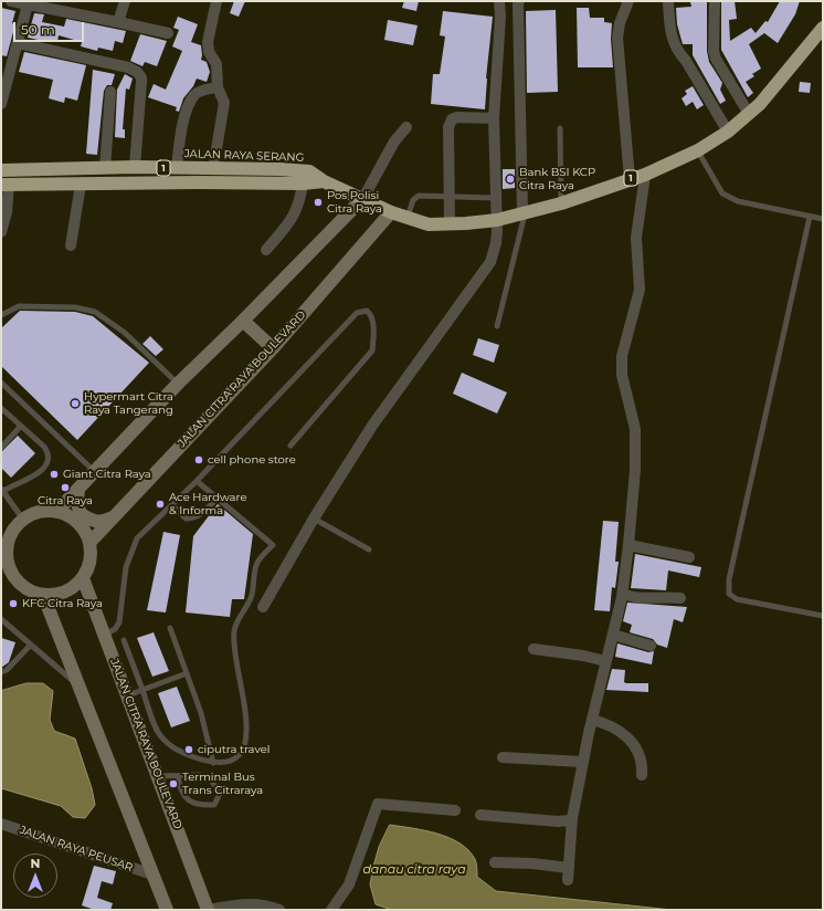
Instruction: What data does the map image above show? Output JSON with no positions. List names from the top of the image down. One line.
{"streets":{"highway":["JALAN RAYA SERANG","1"],"main road":["JALAN CITRA RAYA BOULEVARD"],"street":["JALAN RAYA PEUSAR"]},"crossings":[["JALAN RAYA SERANG","JALAN CITRA RAYA BOULEVARD"]],"water":["danau citra raya"],"places":["Bank BSI KCP Citra Raya","Pos Polisi Citra Raya","Hypermart Citra Raya Tangerang","cell phone store","Giant Citra Raya","Citra Raya","Ace Hardware & Informa","KFC Citra Raya","ciputra travel","Terminal Bus Trans Citraraya"],"scale_bar":"50 m","north":"top"}
